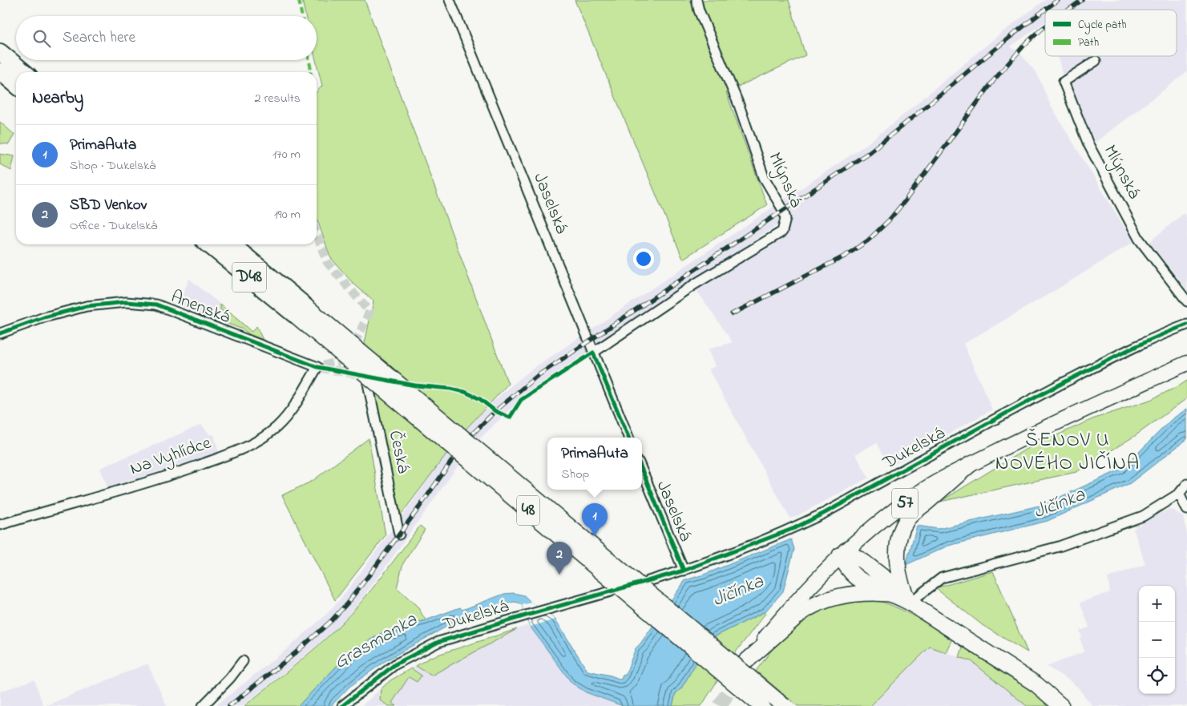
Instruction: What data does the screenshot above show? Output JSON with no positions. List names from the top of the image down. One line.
{"streets":{"highway":["D48","48"],"main road":["57"],"street":["Mlýnská","Jaselská","Anenská","Dukelská","Česká","Na Vyhlídce"]},"crossings":[["Mlýnská","Jaselská"],["Jaselská","Dukelská"],["D48","48"],["Anenská","Na Vyhlídce"]],"districts":["ŠENOV U NOVÉHO JIČÍNA"],"water":["Jičínka","Grasmanka"],"legend":["Cycle path","Path"],"page":{"search":"Search here","heading":["Nearby","2 results"],"list":[{"mark":"1","name":"PrimaAuta","note":"Shop · Dukelská","value":"170 m"},{"mark":"2","name":"SBD Venkov","note":"Office · Dukelská","value":"190 m"}],"popup":["PrimaAuta","Shop"],"pins":["1","2"],"map_buttons":["+","−"]}}
